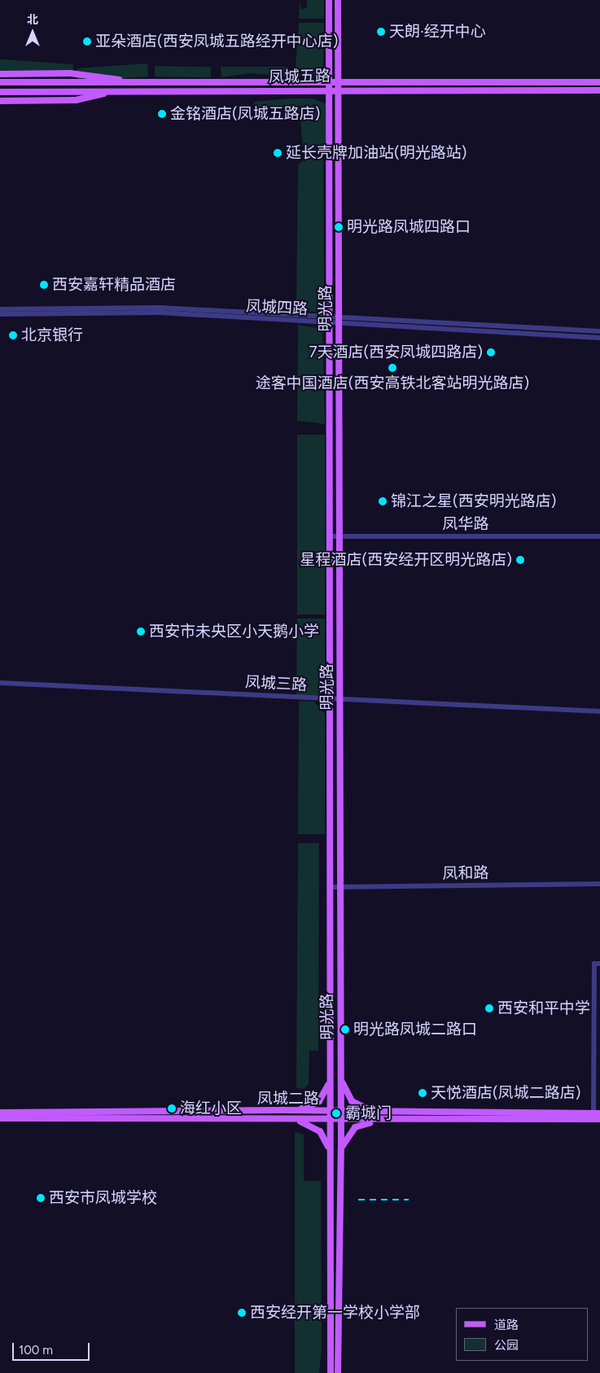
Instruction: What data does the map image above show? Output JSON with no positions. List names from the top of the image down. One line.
{"streets":{"main road":["凤城五路","明光路","凤城二路"],"street":["凤城四路","凤华路","凤城三路","凤和路"]},"crossings":[["凤城五路","明光路"],["凤城四路","明光路"],["明光路","凤华路"],["明光路","凤城三路"],["明光路","凤和路"],["明光路","凤城二路"]],"places":["天朗·经开中心","亚朵酒店(西安凤城五路经开中心店)","金铭酒店(凤城五路店)","延长壳牌加油站(明光路站)","明光路凤城四路口","西安嘉轩精品酒店","北京银行","7天酒店(西安凤城四路店)","途客中国酒店(西安高铁北客站明光路店)","锦江之星(西安明光路店)","星程酒店(西安经开区明光路店)","西安市未央区小天鹅小学","西安和平中学","明光路凤城二路口","天悦酒店(凤城二路店)","海红小区","霸城门","西安市凤城学校","西安经开第一学校小学部"],"legend":["道路","公园"],"scale_bar":"100 m","north":"top"}
